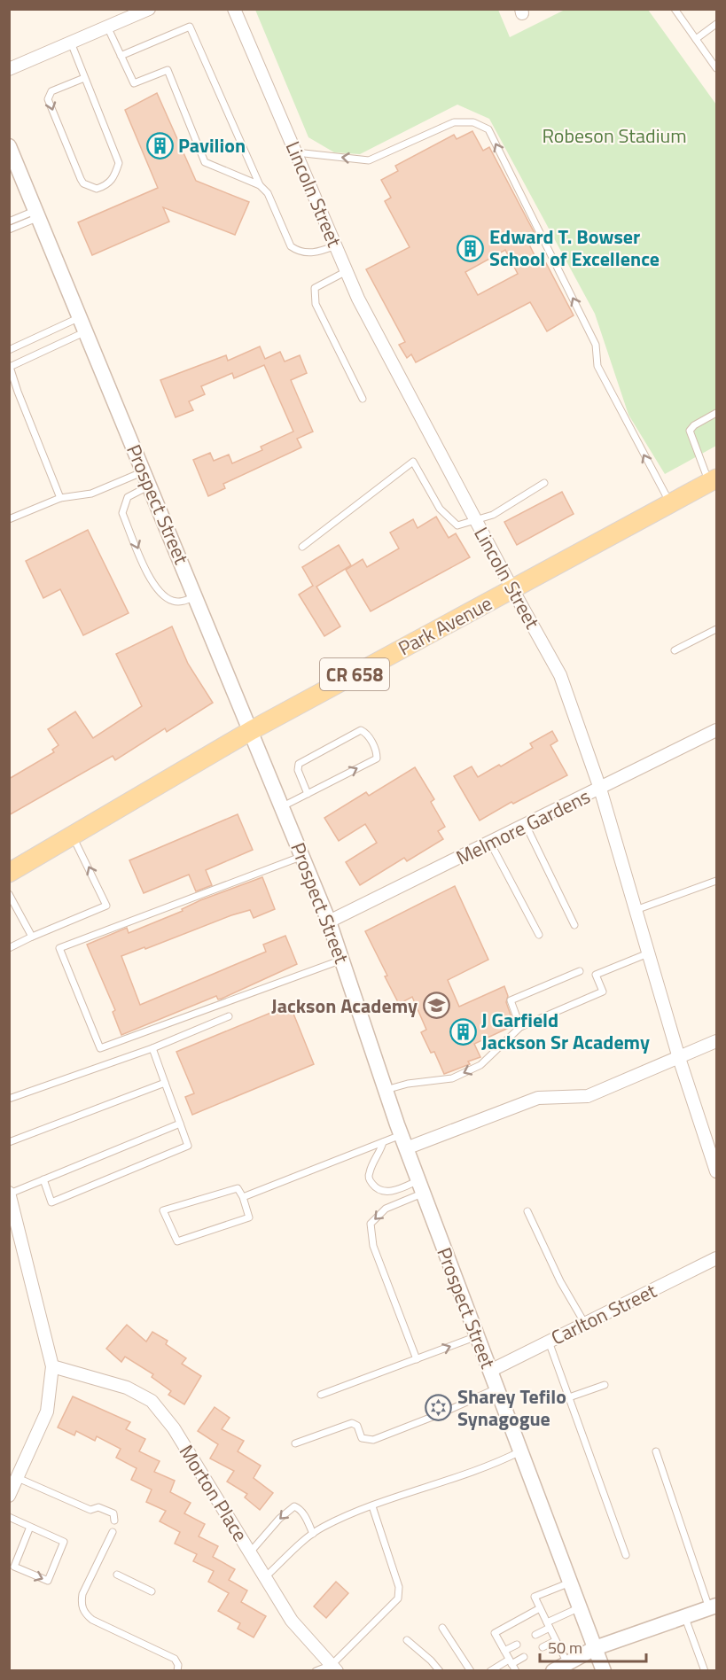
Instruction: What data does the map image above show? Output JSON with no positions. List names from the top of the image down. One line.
{"streets":{"main road":["Park Avenue","CR 658"],"street":["Lincoln Street","Prospect Street","Melmore Gardens","Carlton Street","Morton Place"]},"crossings":[["Lincoln Street","Park Avenue"],["Lincoln Street","Melmore Gardens"],["Prospect Street","Park Avenue"],["Prospect Street","Melmore Gardens"],["Prospect Street","Carlton Street"]],"parks":["Robeson Stadium"],"places":{"building":["Pavilion","Edward T. Bowser School of Excellence","J Garfield Jackson Sr Academy"],"school or university":["Jackson Academy"],"synagogue":["Sharey Tefilo Synagogue"]},"scale_bar":"50 m"}
